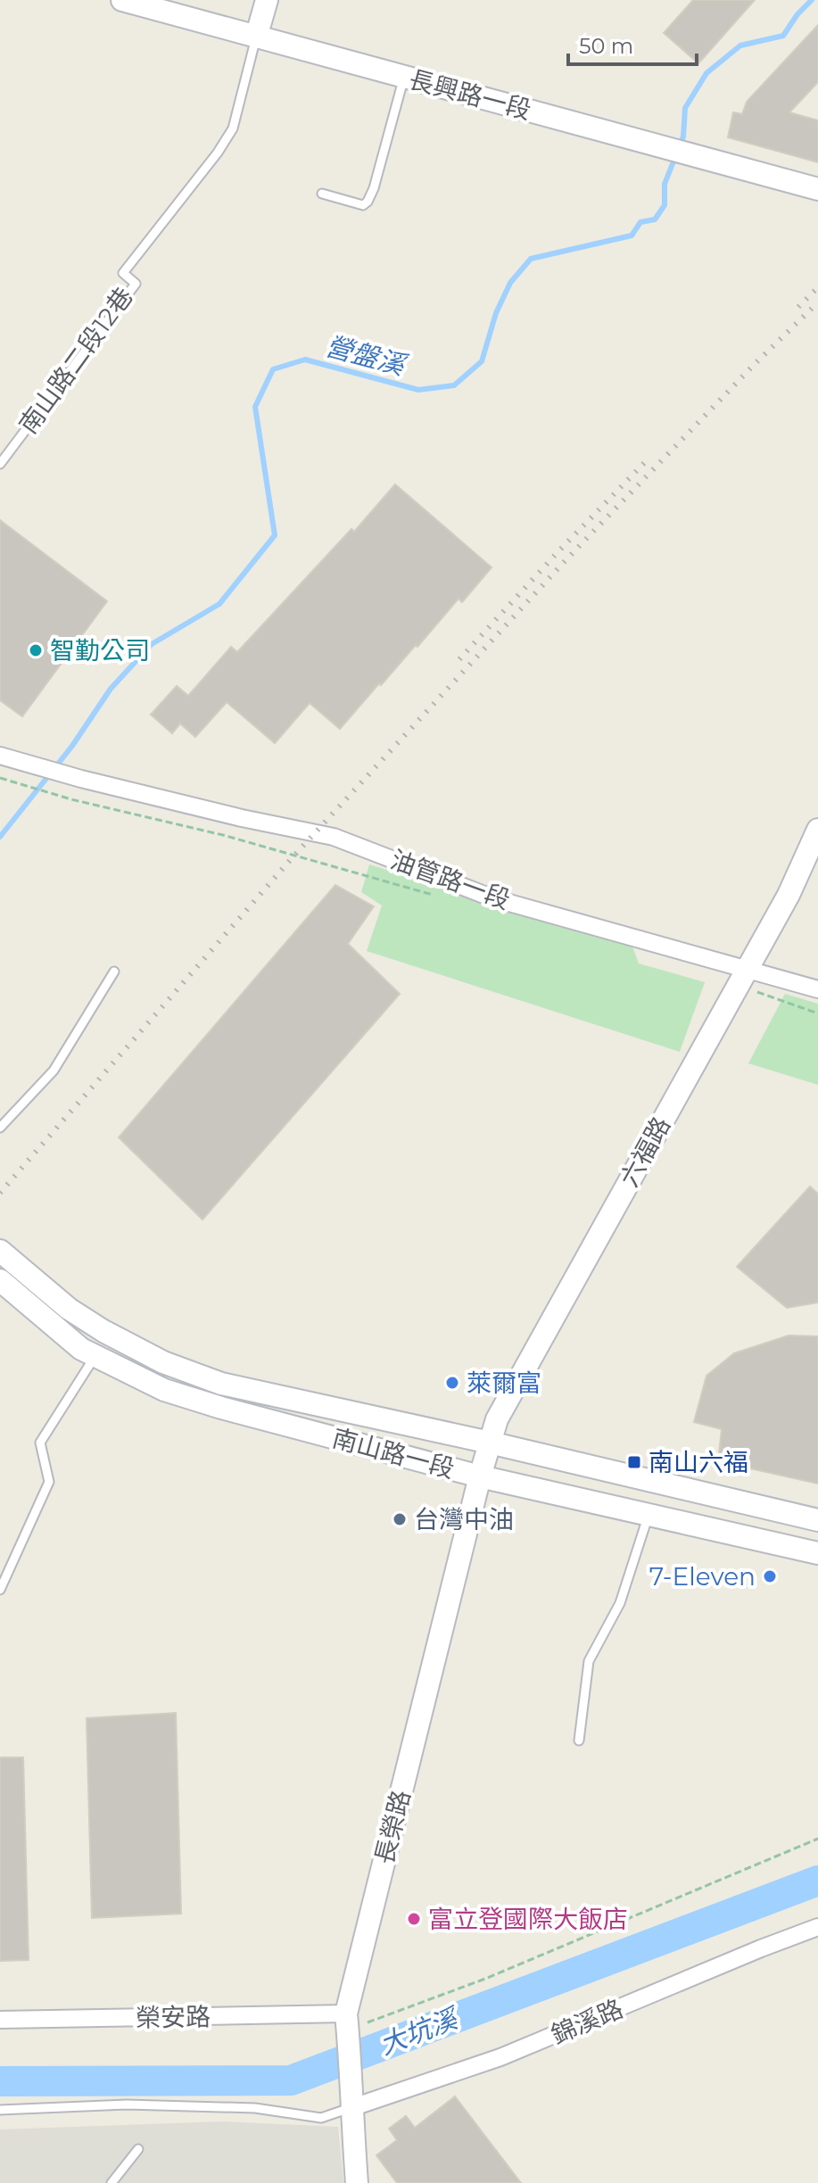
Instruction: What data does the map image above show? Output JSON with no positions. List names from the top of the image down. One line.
{"streets":{"street":["長興路一段","油管路一段","六福路","南山路一段","長榮路","榮安路","錦溪路"],"lane":["南山路二段12巷"]},"crossings":[["長興路一段","南山路二段12巷"],["油管路一段","六福路"],["六福路","南山路一段"],["六福路","長榮路"],["南山路一段","長榮路"],["長榮路","榮安路"],["長榮路","錦溪路"]],"water":["營盤溪","大坑溪"],"places":{"other":["智勤公司","萊爾富","台灣中油","7-Eleven","富立登國際大飯店"],"transit":["南山六福"]},"scale_bar":"50 m"}
